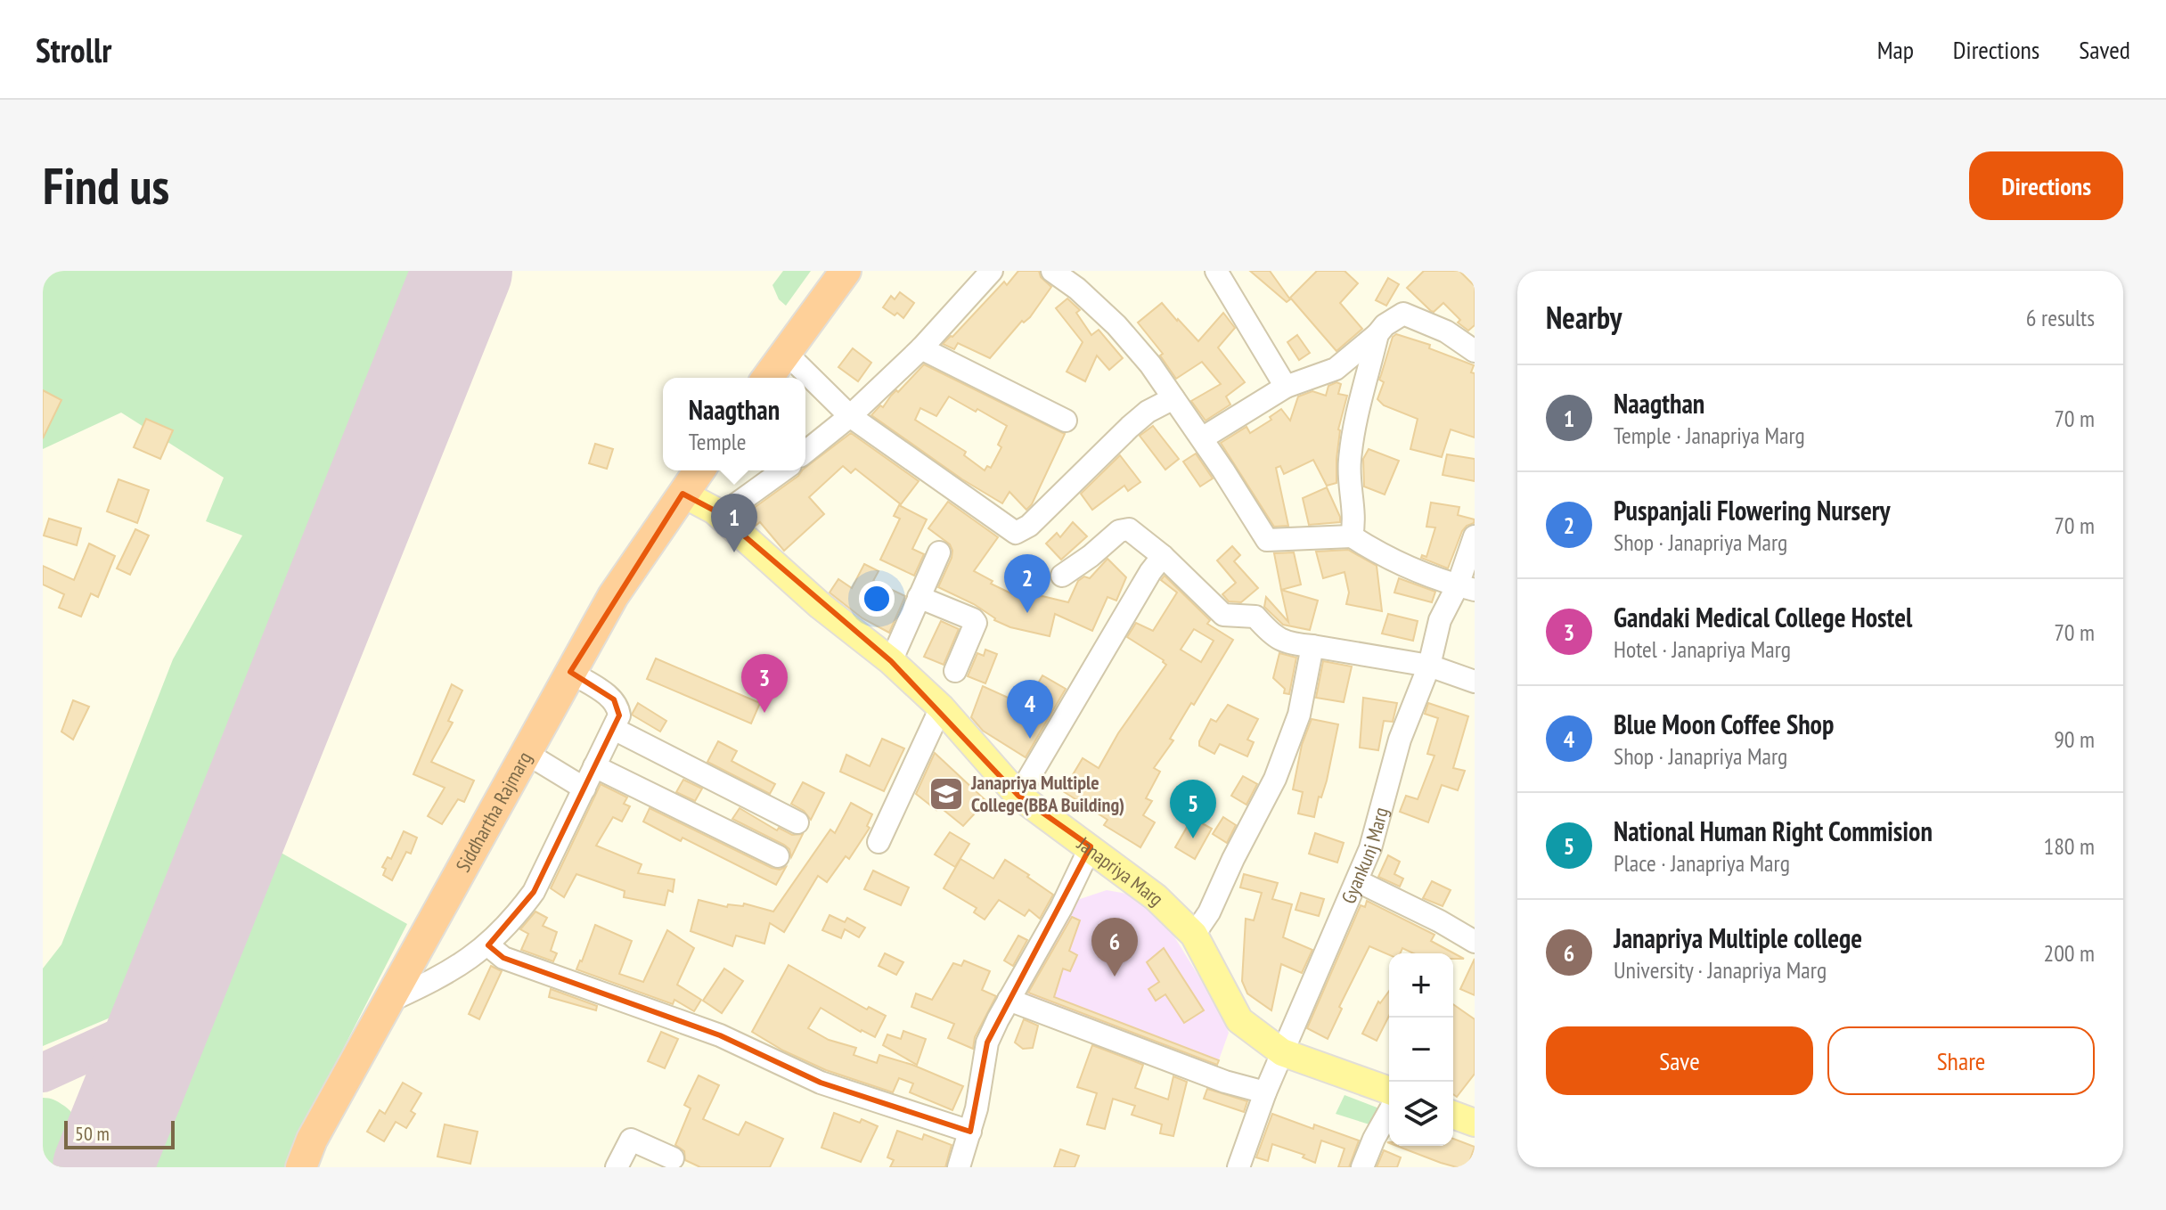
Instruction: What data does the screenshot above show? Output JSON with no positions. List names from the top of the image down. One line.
{"streets":{"highway":["Siddhartha Rajmarg"],"main road":["Janapriya Marg"],"street":["Gyankunj Marg"]},"crossings":[["Siddhartha Rajmarg","Janapriya Marg"],["Gyankunj Marg","Janapriya Marg"]],"places":{"school or university":["Janapriya Multiple College(BBA Building)"]},"scale_bar":"50 m","page":{"header":"Strollr","nav":["Map","Directions","Saved"],"buttons":["Directions",["Save","Share"]],"title":"Find us","heading":["Nearby","6 results"],"list":[{"mark":"1","name":"Naagthan","note":"Temple · Janapriya Marg","value":"70 m"},{"mark":"2","name":"Puspanjali Flowering Nursery","note":"Shop · Janapriya Marg","value":"70 m"},{"mark":"3","name":"Gandaki Medical College Hostel","note":"Hotel · Janapriya Marg","value":"70 m"},{"mark":"4","name":"Blue Moon Coffee Shop","note":"Shop · Janapriya Marg","value":"90 m"},{"mark":"5","name":"National Human Right Commision","note":"Place · Janapriya Marg","value":"180 m"},{"mark":"6","name":"Janapriya Multiple college","note":"University · Janapriya Marg","value":"200 m"}],"popup":["Naagthan","Temple"],"pins":["1","2","3","4","5","6"],"map_buttons":["+","−"],"scale":"50 m"}}
